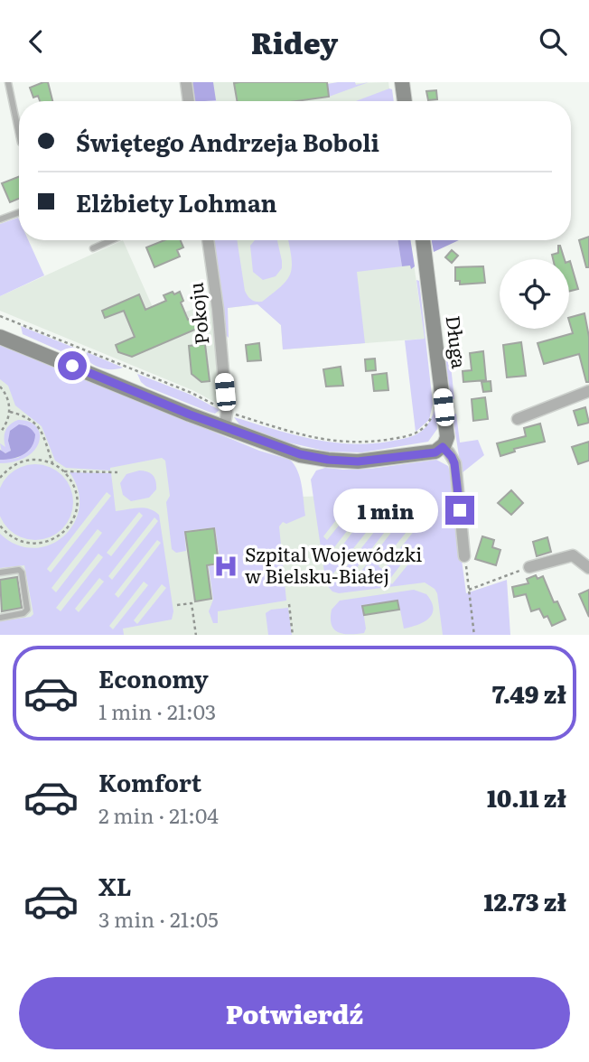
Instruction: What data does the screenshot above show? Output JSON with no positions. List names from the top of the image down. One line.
{"streets":{"street":["Pokoju","Długa"]},"places":{"hospital":["Szpital Wojewódzki w Bielsku-Białej"]},"page":{"header":"Ridey","banner":["Świętego Andrzeja Boboli","Elżbiety Lohman"],"bubble":"1 min","list":[{"name":"Economy","note":"1 min · 21:03","value":"7.49 zł"},{"name":"Komfort","note":"2 min · 21:04","value":"10.11 zł"},{"name":"XL","note":"3 min · 21:05","value":"12.73 zł"}],"buttons":"Potwierdź"}}
